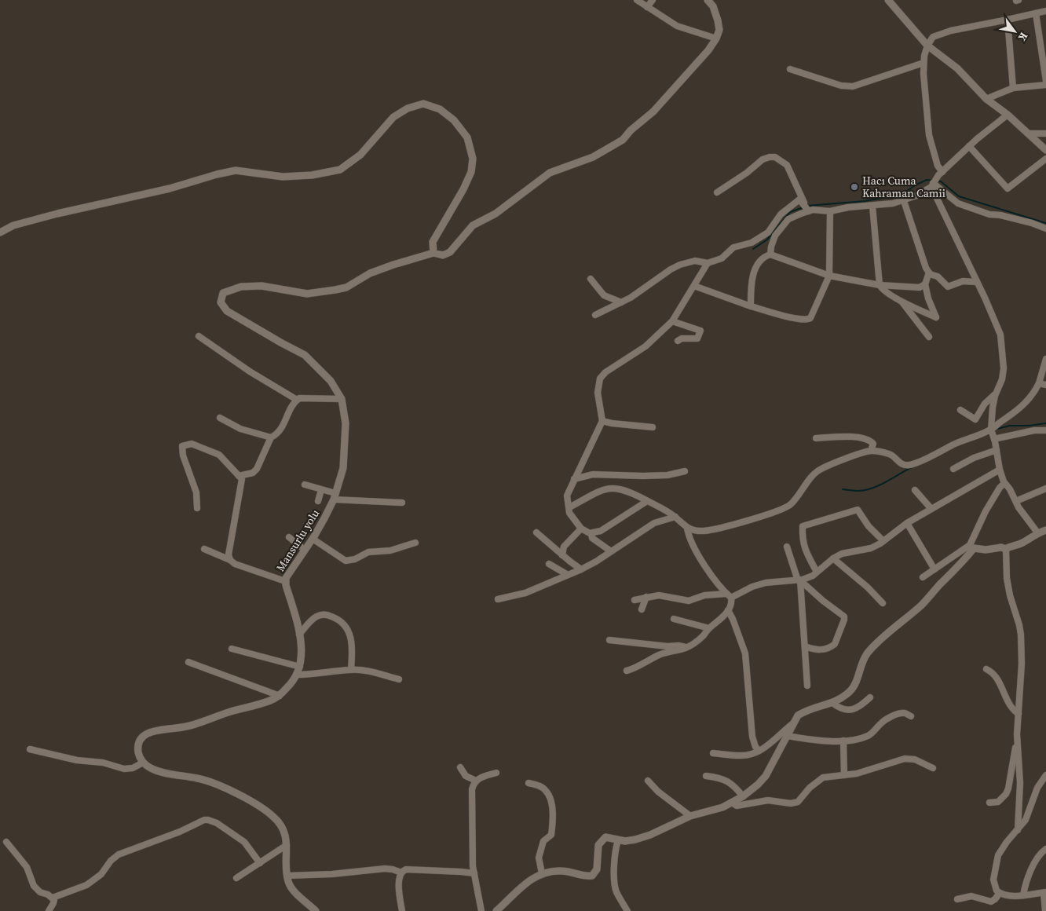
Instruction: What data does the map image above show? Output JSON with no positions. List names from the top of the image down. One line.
{"streets":{"street":["Mansurlu yolu"]},"places":["Hacı Cuma Kahraman Camii"],"north":"bottom right"}
